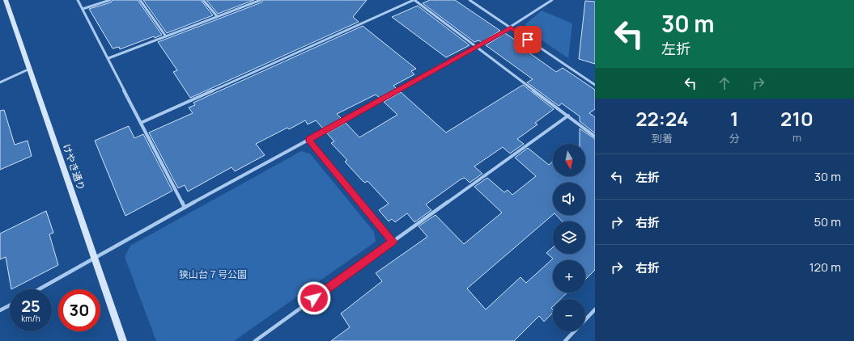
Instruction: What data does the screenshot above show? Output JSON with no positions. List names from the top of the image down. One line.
{"streets":{"street":["けやき通り"]},"parks":["狭山台７号公園"],"north":"bottom","page":{"turn":["30 m","左折"],"eta":["22:24","到着","1","分","210","m"],"map_buttons":["+","−"],"list":[{"name":"左折","value":"30 m"},{"name":"右折","value":"50 m"},{"name":"右折","value":"120 m"}],"speed":"25 km/h","limit":"30"}}
